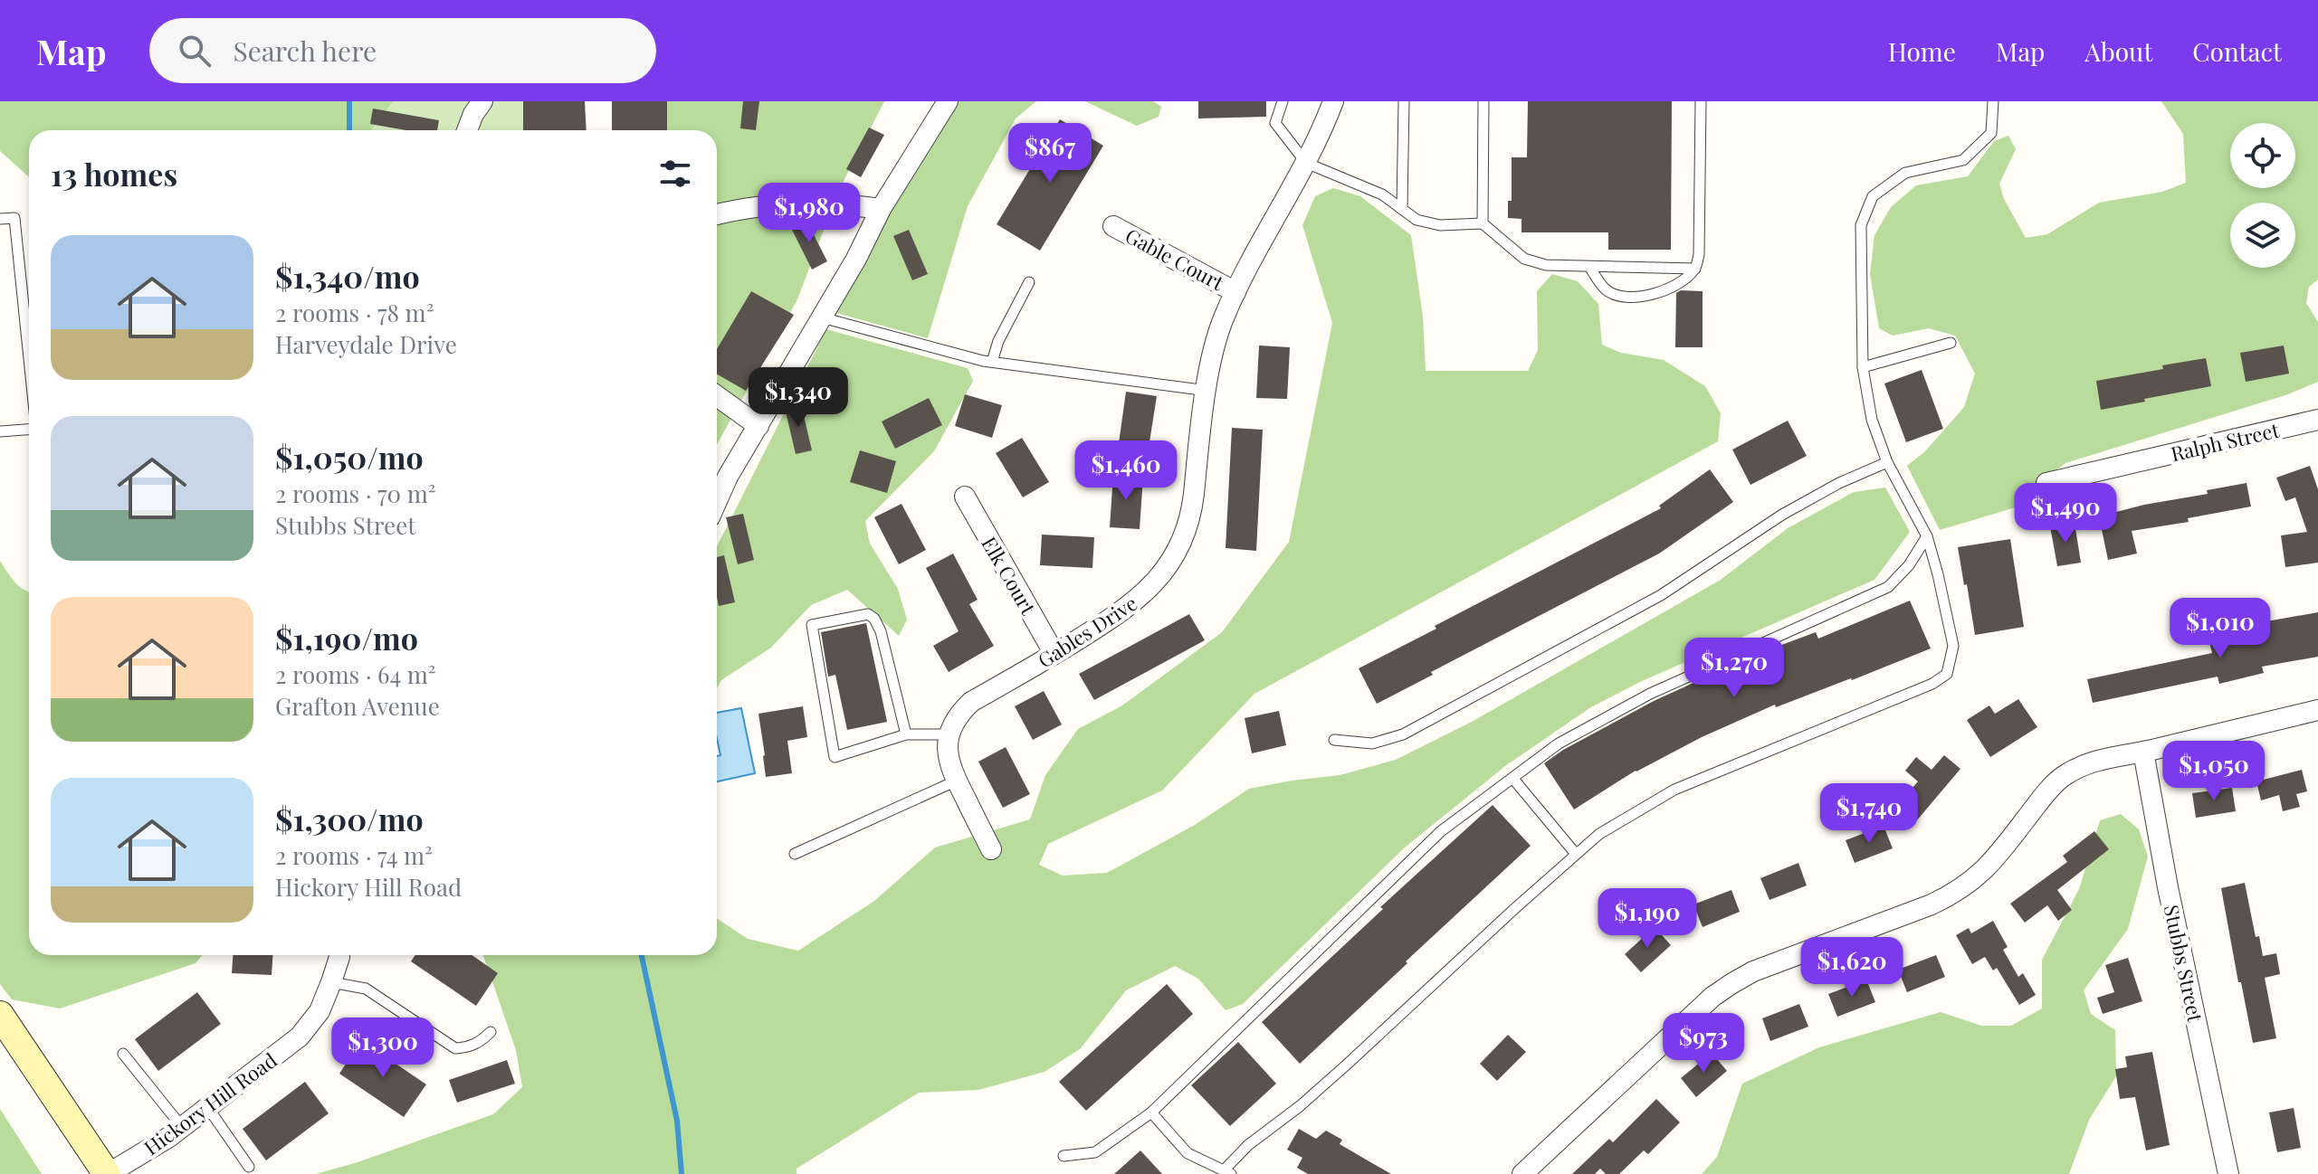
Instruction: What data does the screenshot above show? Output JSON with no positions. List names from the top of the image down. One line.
{"streets":{"street":["Gable Court","Ralph Street","Elk Court","Gables Drive","Stubbs Street","Hickory Hill Road"]},"crossings":[["Gable Court","Gables Drive"],["Elk Court","Gables Drive"]],"page":{"header":"Map","search":"Search here","nav":["Home","Map","About","Contact"],"price":["$867","$1,980","$1,340","$1,460","$1,490","$1,010","$1,270","$1,050","$1,740","$1,190","$1,620","$973","$1,300"],"heading":"13 homes","list":[{"name":"$1,340/mo","note":"2 rooms · 78 m² · Harveydale Drive"},{"name":"$1,050/mo","note":"2 rooms · 70 m² · Stubbs Street"},{"name":"$1,190/mo","note":"2 rooms · 64 m² · Grafton Avenue"},{"name":"$1,300/mo","note":"2 rooms · 74 m² · Hickory Hill Road"}]}}
